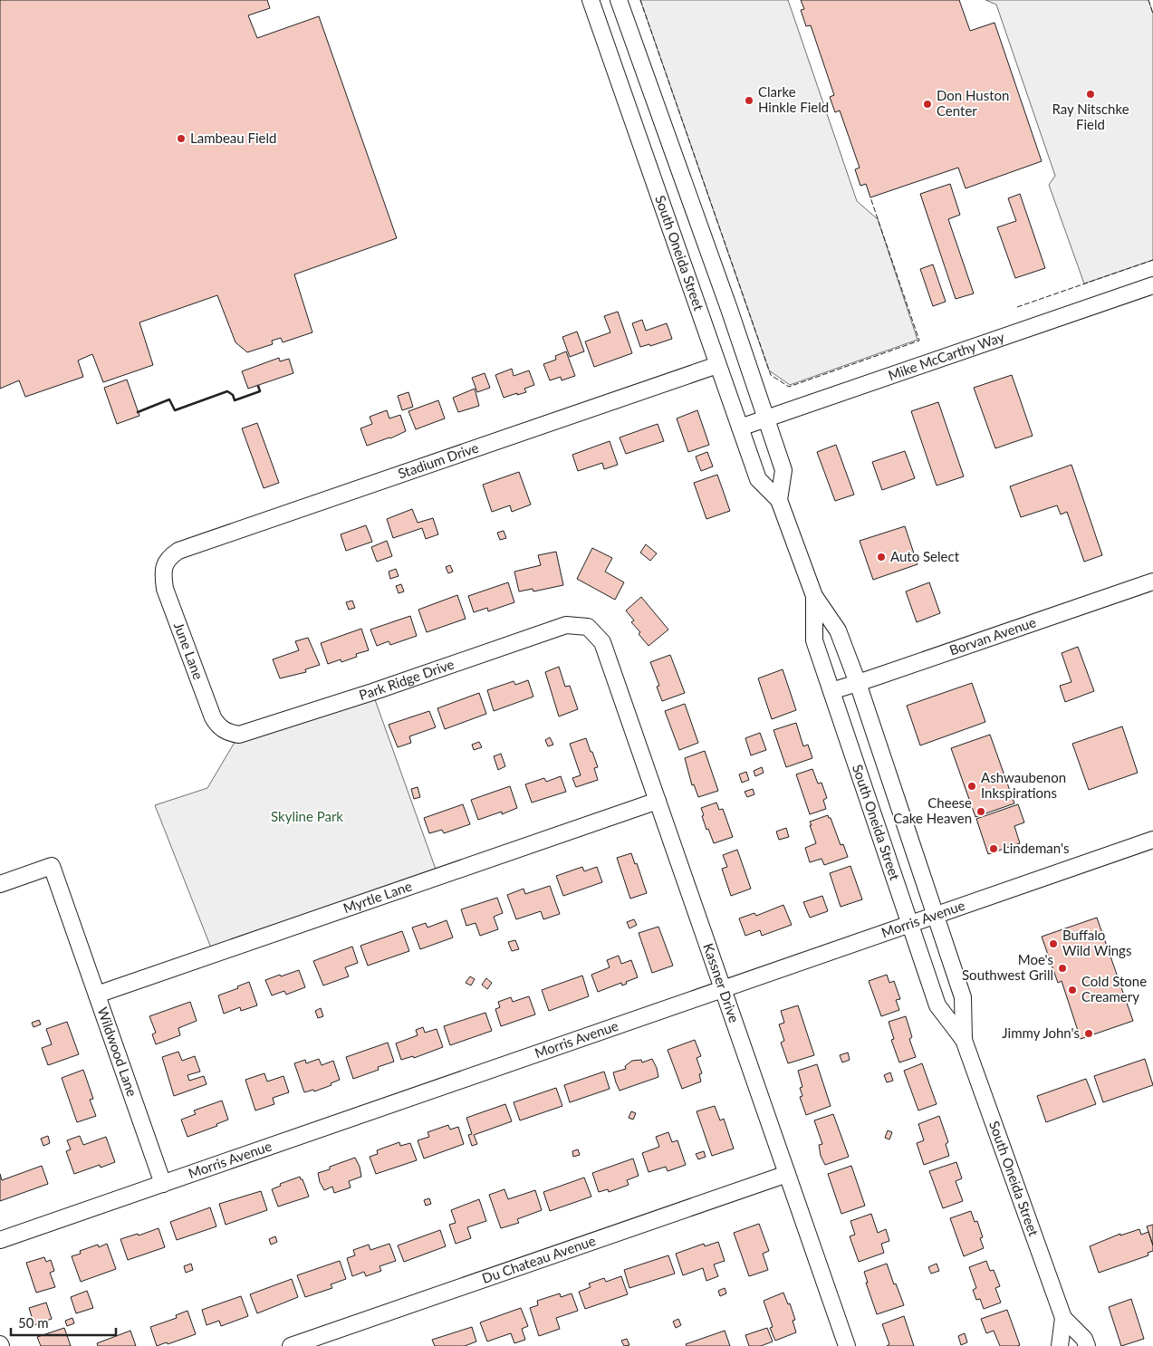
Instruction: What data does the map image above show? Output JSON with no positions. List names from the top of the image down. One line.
{"streets":{"street":["South Oneida Street","Mike McCarthy Way","Stadium Drive","Borvan Avenue","June Lane","Park Ridge Drive","Myrtle Lane","Morris Avenue","Kassner Drive","Wildwood Lane","Du Chateau Avenue"]},"crossings":[["South Oneida Street","Mike McCarthy Way"],["South Oneida Street","Stadium Drive"],["South Oneida Street","Borvan Avenue"],["South Oneida Street","Morris Avenue"],["Stadium Drive","June Lane"],["June Lane","Park Ridge Drive"],["Park Ridge Drive","Kassner Drive"],["Myrtle Lane","Kassner Drive"],["Myrtle Lane","Wildwood Lane"],["Morris Avenue","Kassner Drive"],["Morris Avenue","Wildwood Lane"],["Kassner Drive","Du Chateau Avenue"]],"parks":["Skyline Park"],"places":["Ray Nitschke Field","Clarke Hinkle Field","Don Huston Center","Lambeau Field","Auto Select","Ashwaubenon Inkspirations","Cheese Cake Heaven","Lindeman's","Buffalo Wild Wings","Moe's Southwest Grill","Cold Stone Creamery","Jimmy John's"],"scale_bar":"50 m"}
